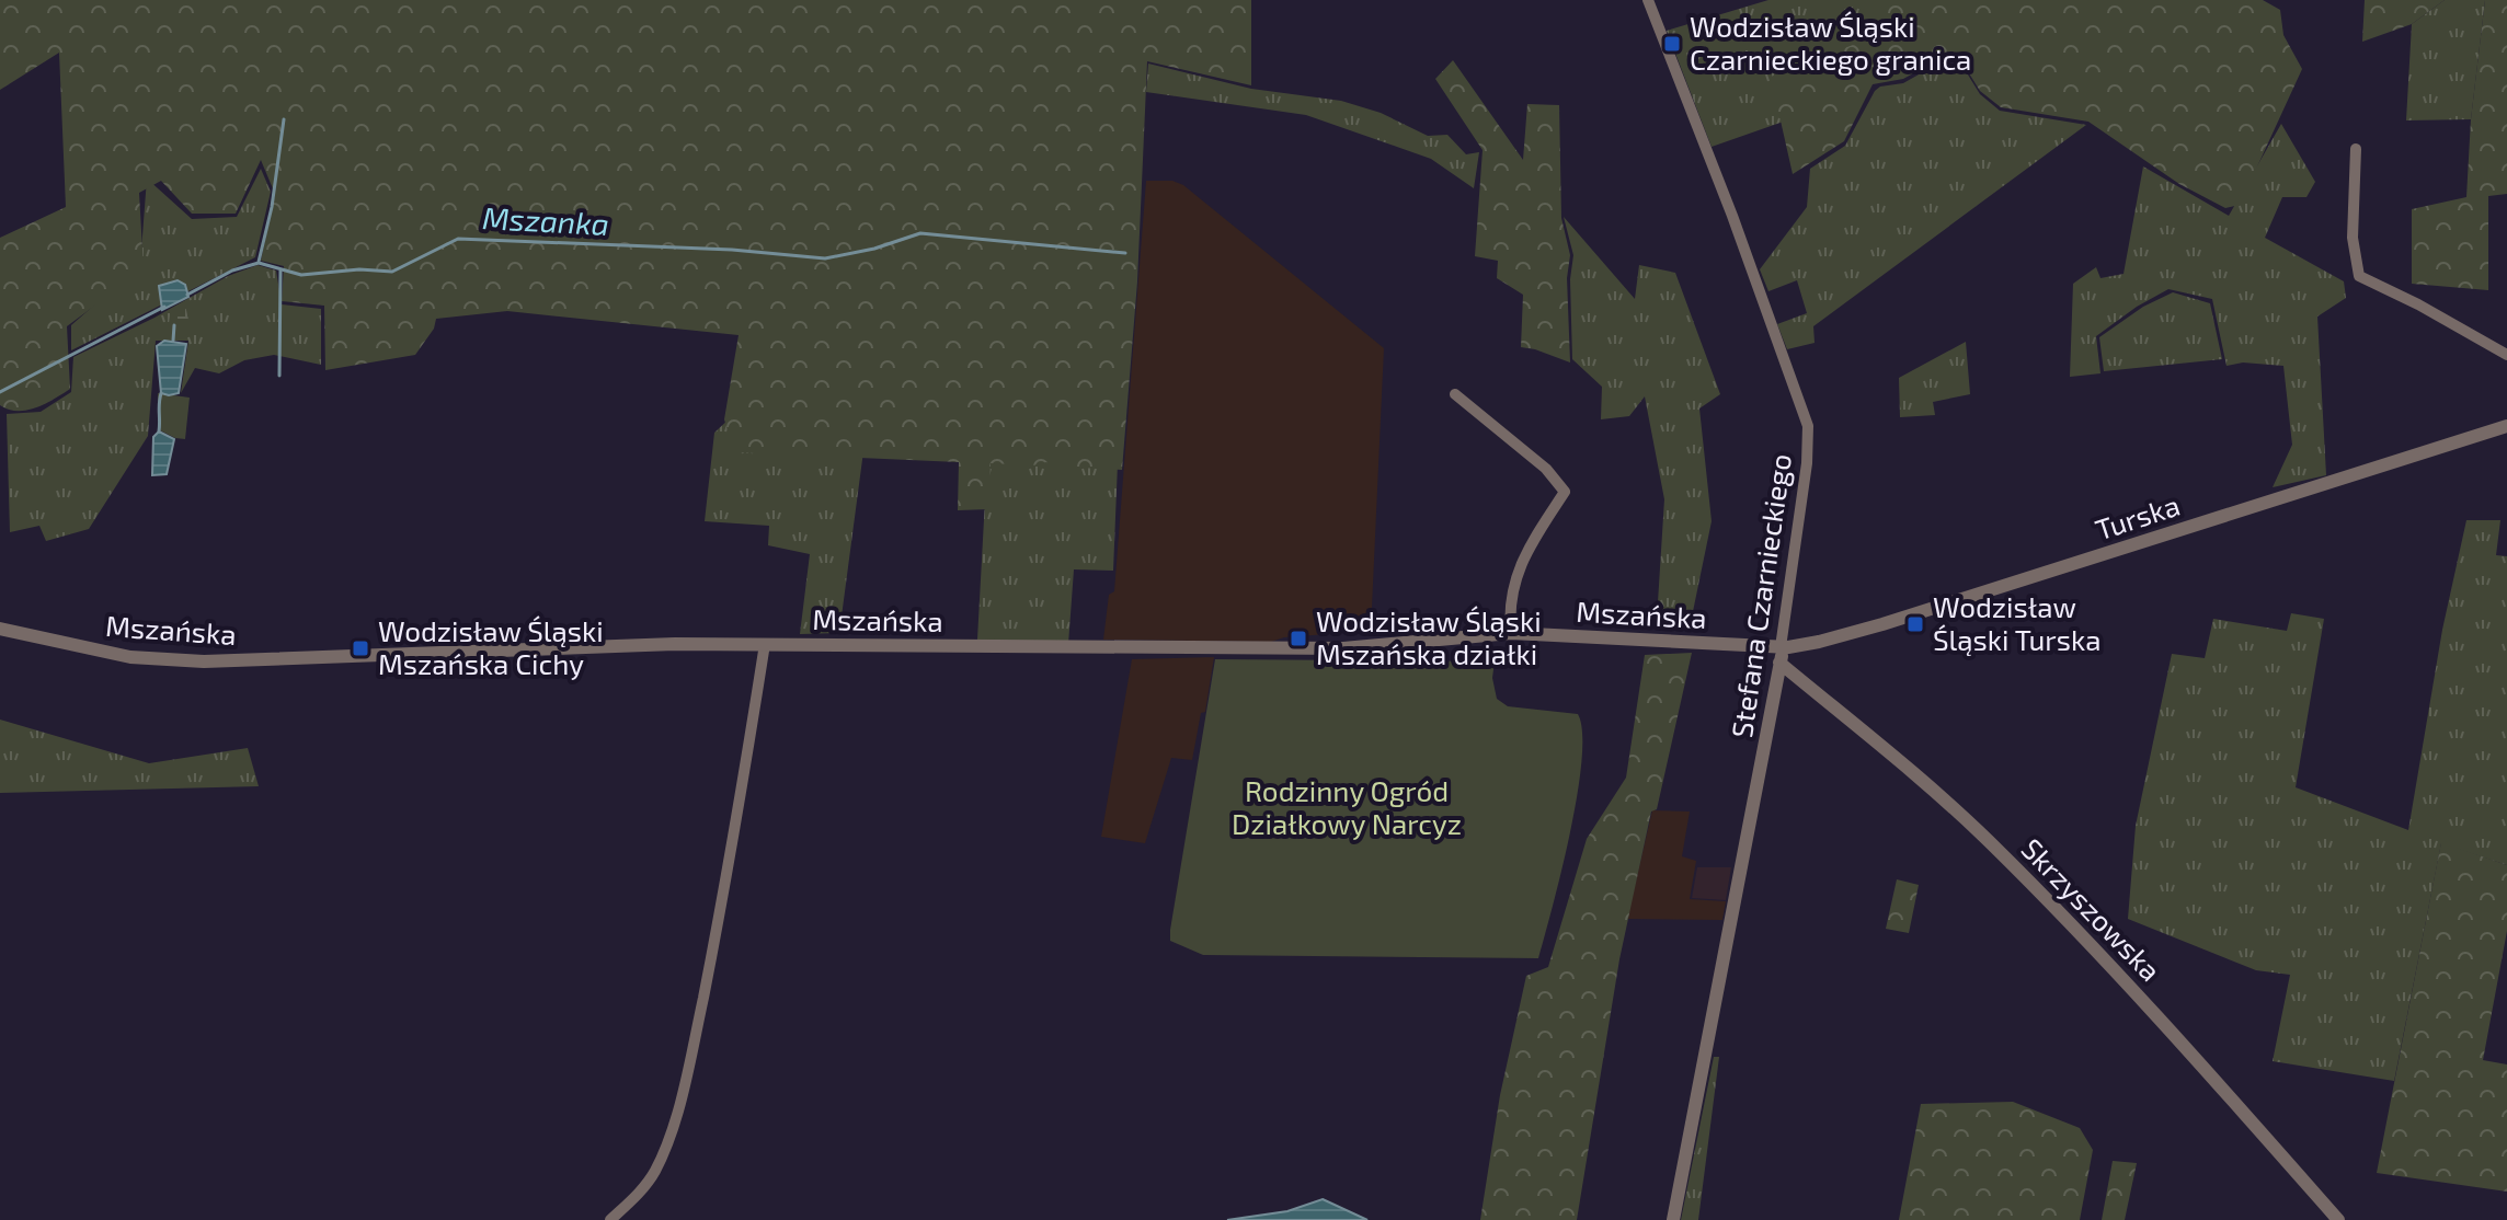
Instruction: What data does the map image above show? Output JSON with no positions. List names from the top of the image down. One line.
{"streets":{"street":["Turska","Stefana Czarnieckiego","Mszańska","Skrzyszowska"]},"crossings":[["Turska","Stefana Czarnieckiego"],["Turska","Mszańska"],["Stefana Czarnieckiego","Skrzyszowska"]],"water":["Mszanka"],"parks":["Rodzinny Ogród Działkowy Narcyz"],"places":{"transit":["Wodzisław Śląski Czarnieckiego granica","Wodzisław Śląski Turska","Wodzisław Śląski Mszańska działki","Wodzisław Śląski Mszańska Cichy"]}}
